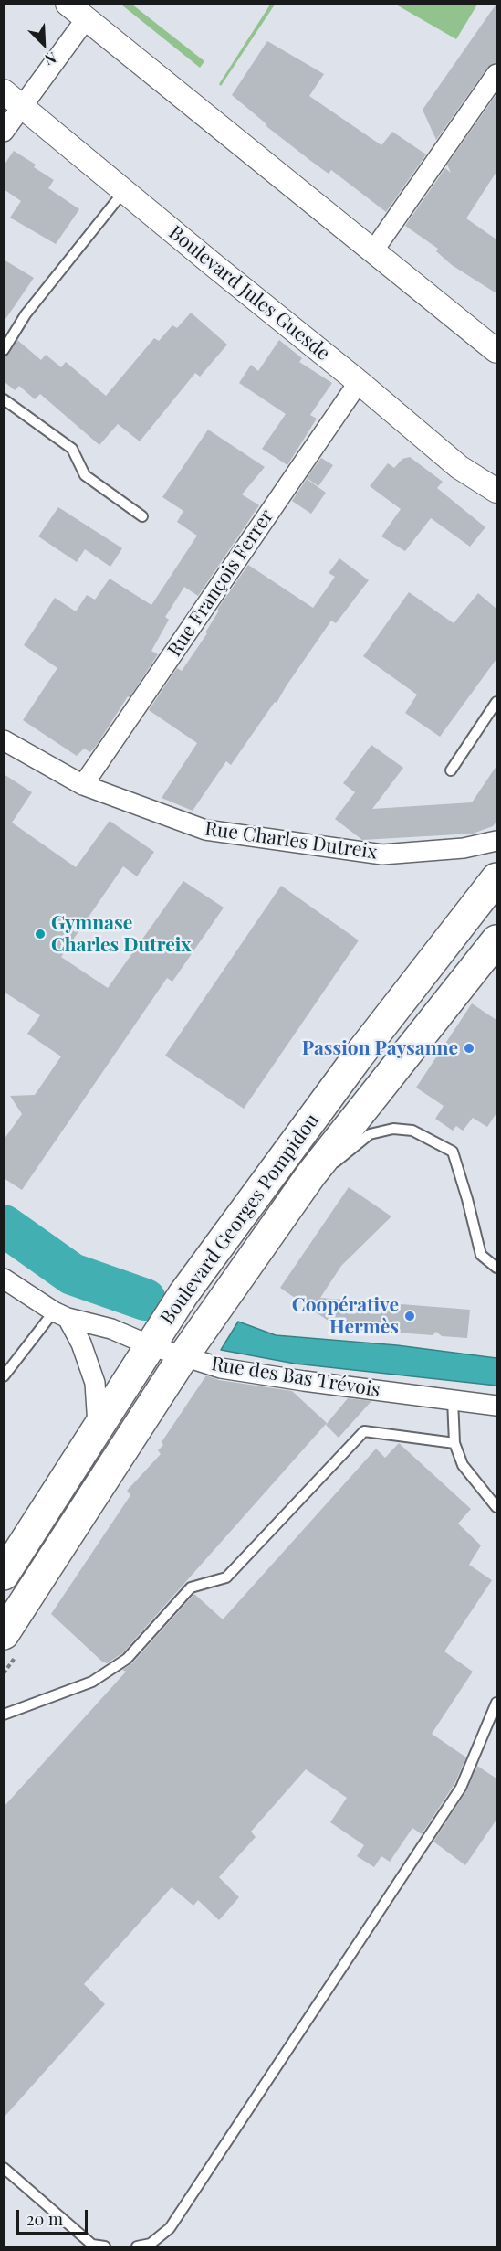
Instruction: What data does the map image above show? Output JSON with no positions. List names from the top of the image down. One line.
{"streets":{"main road":["Boulevard Georges Pompidou"],"street":["Boulevard Jules Guesde","Rue François Ferrer","Rue Charles Dutreix","Rue des Bas Trévois"]},"crossings":[["Boulevard Jules Guesde","Rue François Ferrer"],["Rue François Ferrer","Rue Charles Dutreix"],["Boulevard Georges Pompidou","Rue des Bas Trévois"]],"places":["Gymnase Charles Dutreix","Passion Paysanne","Coopérative Hermès"],"scale_bar":"20 m","north":"bottom right"}
